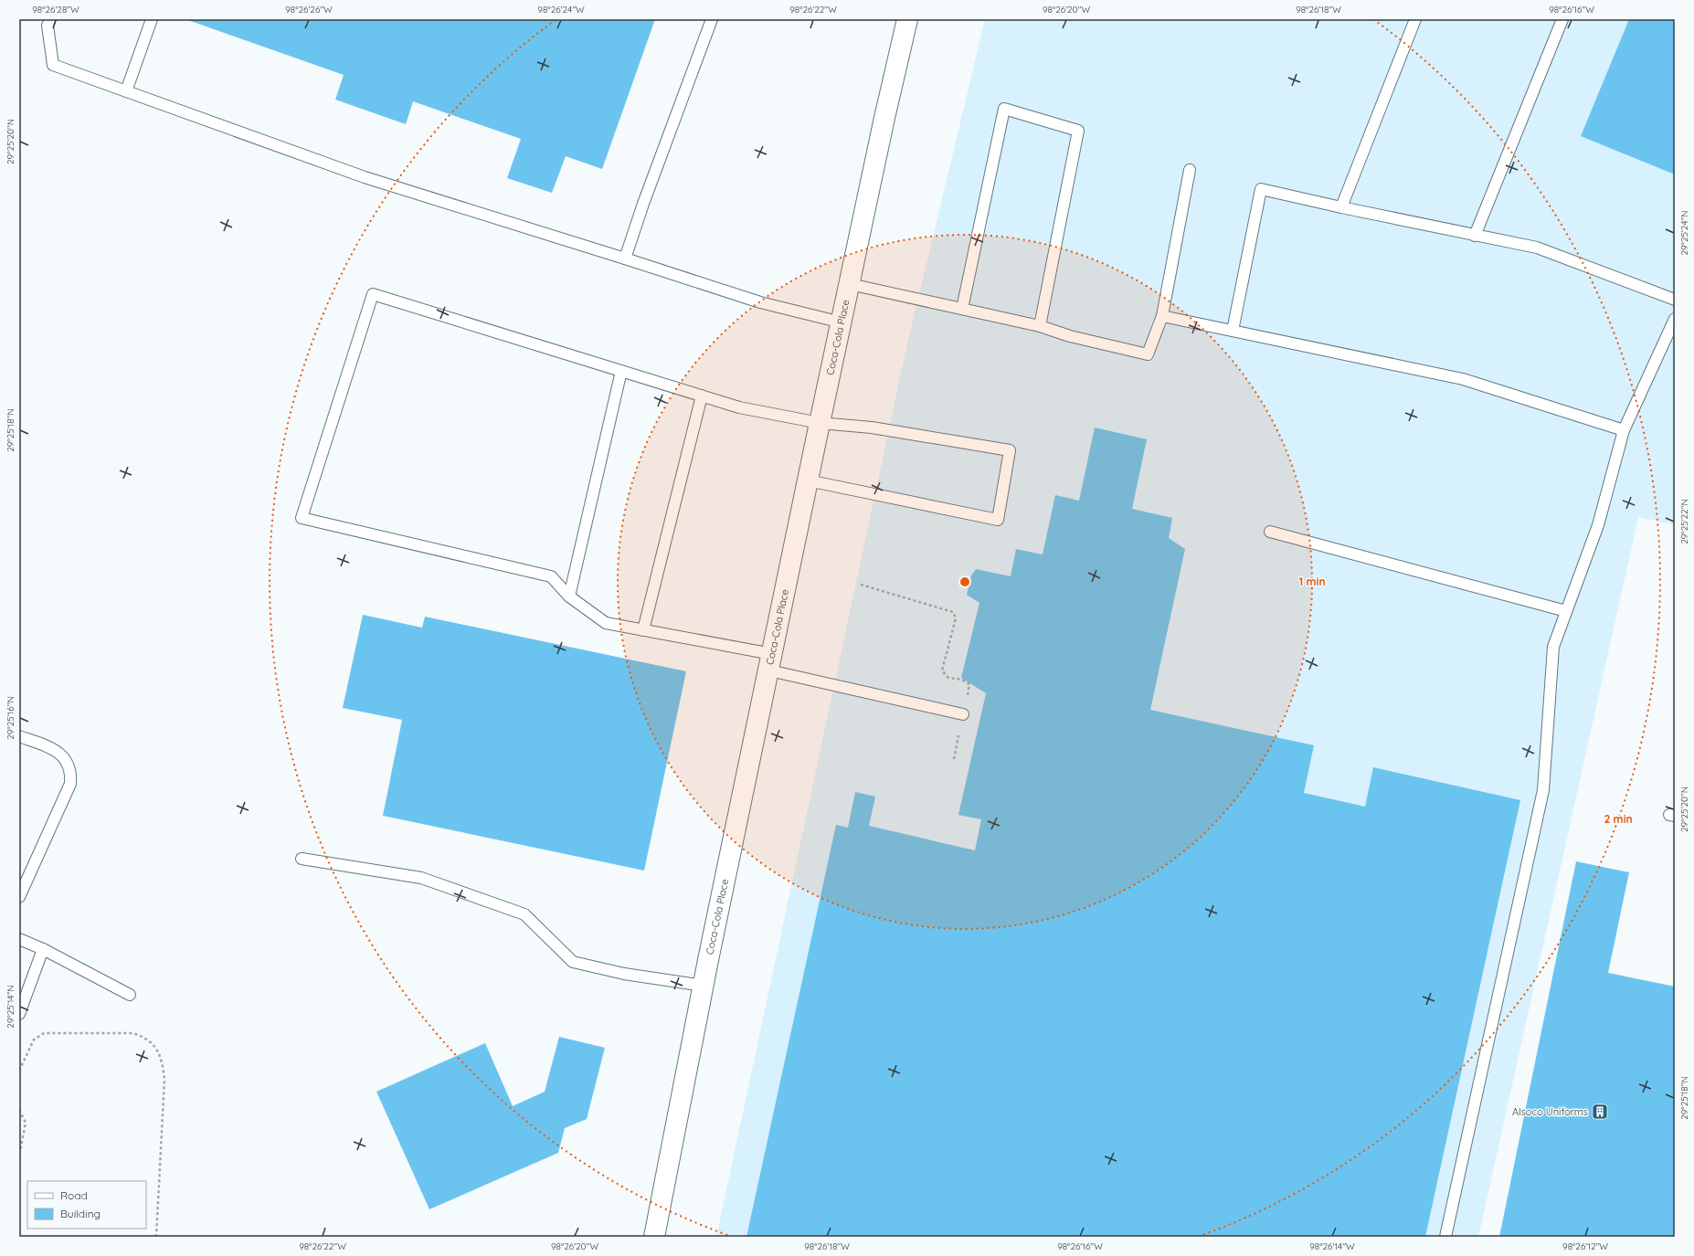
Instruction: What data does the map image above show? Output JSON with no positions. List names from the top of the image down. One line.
{"streets":{"street":["Coca-Cola Place"]},"places":{"building":["Alsoco Uniforms"]},"legend":["Road","Building"],"coordinates":["98°26'28\"W","98°26'26\"W","98°26'24\"W","98°26'22\"W","98°26'20\"W","98°26'18\"W","98°26'16\"W","29°25'20\"N","29°25'24\"N","29°25'18\"N","29°25'22\"N","29°25'16\"N","29°25'14\"N","98°26'14\"W","98°26'12\"W"],"rings":["1 min","2 min"]}
